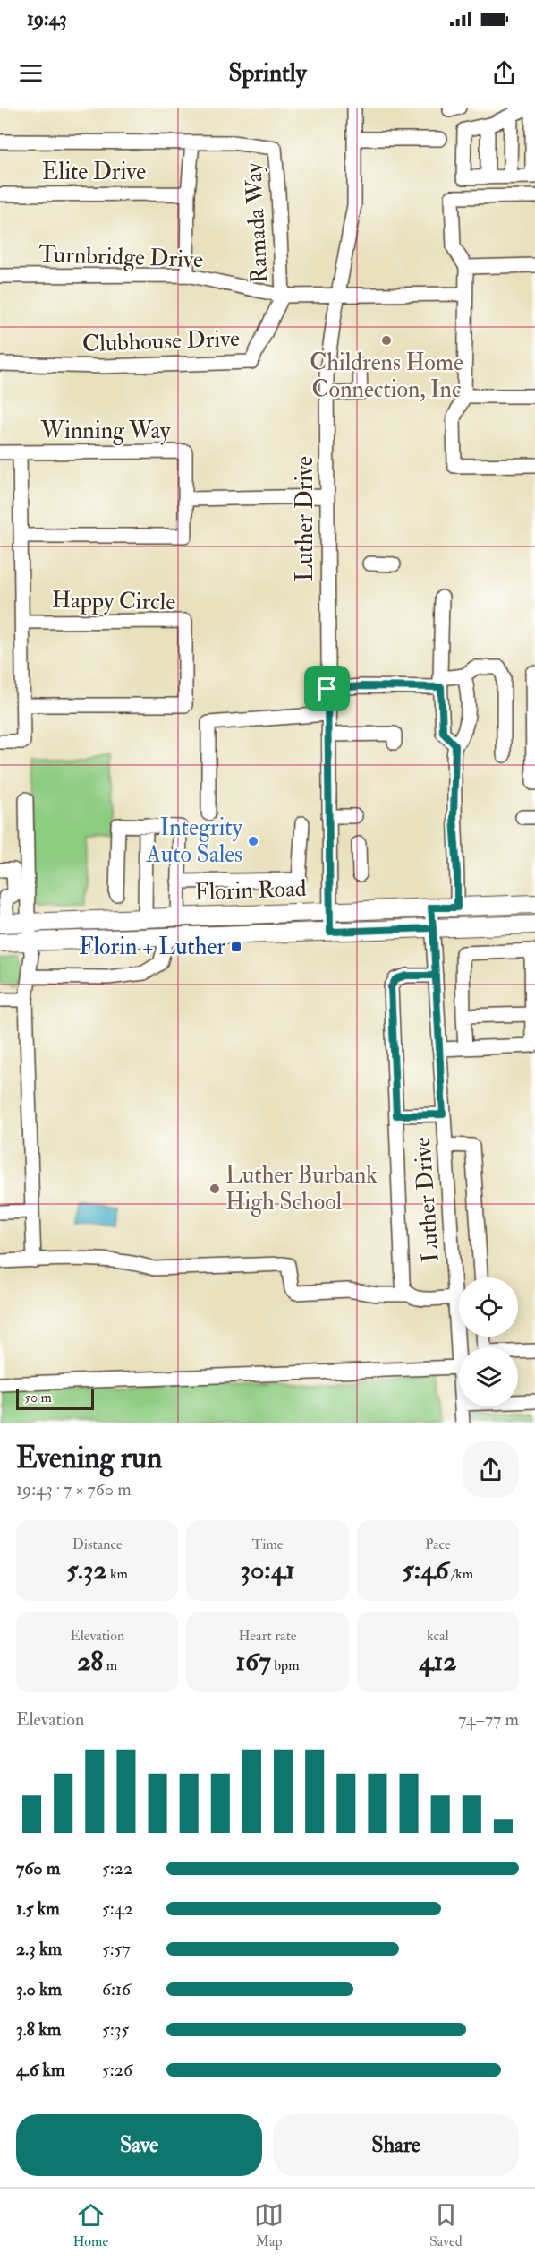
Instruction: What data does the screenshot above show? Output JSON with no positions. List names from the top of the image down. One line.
{"streets":{"main road":["Florin Road"],"street":["Elite Drive","Ramada Way","Turnbridge Drive","Clubhouse Drive","Winning Way","Luther Drive","Happy Circle"]},"crossings":[["Ramada Way","Turnbridge Drive"],["Ramada Way","Clubhouse Drive"],["Turnbridge Drive","Clubhouse Drive"],["Turnbridge Drive","Luther Drive"],["Luther Drive","Florin Road"]],"places":{"other":["Childrens Home Connection, Inc","Integrity Auto Sales","Luther Burbank High School"],"transit":["Florin + Luther"]},"scale_bar":"50 m","page":{"status":"19:43","header":"Sprintly","scale":"50 m","heading":["Evening run","19:43 · 7 × 760 m"],"stats":[["Distance","5.32 km"],["Time","30:41"],["Pace","5:46 /km"],["Elevation","28 m"],["Heart rate","167 bpm"],["kcal","412"]],"chart":["Elevation","74–77 m"],"list":[{"name":"760 m","note":"5:22"},{"name":"1.5 km","note":"5:42"},{"name":"2.3 km","note":"5:57"},{"name":"3.0 km","note":"6:16"},{"name":"3.8 km","note":"5:35"},{"name":"4.6 km","note":"5:26"}],"buttons":["Save","Share"],"tabs":["Home","Map","Saved"]}}
